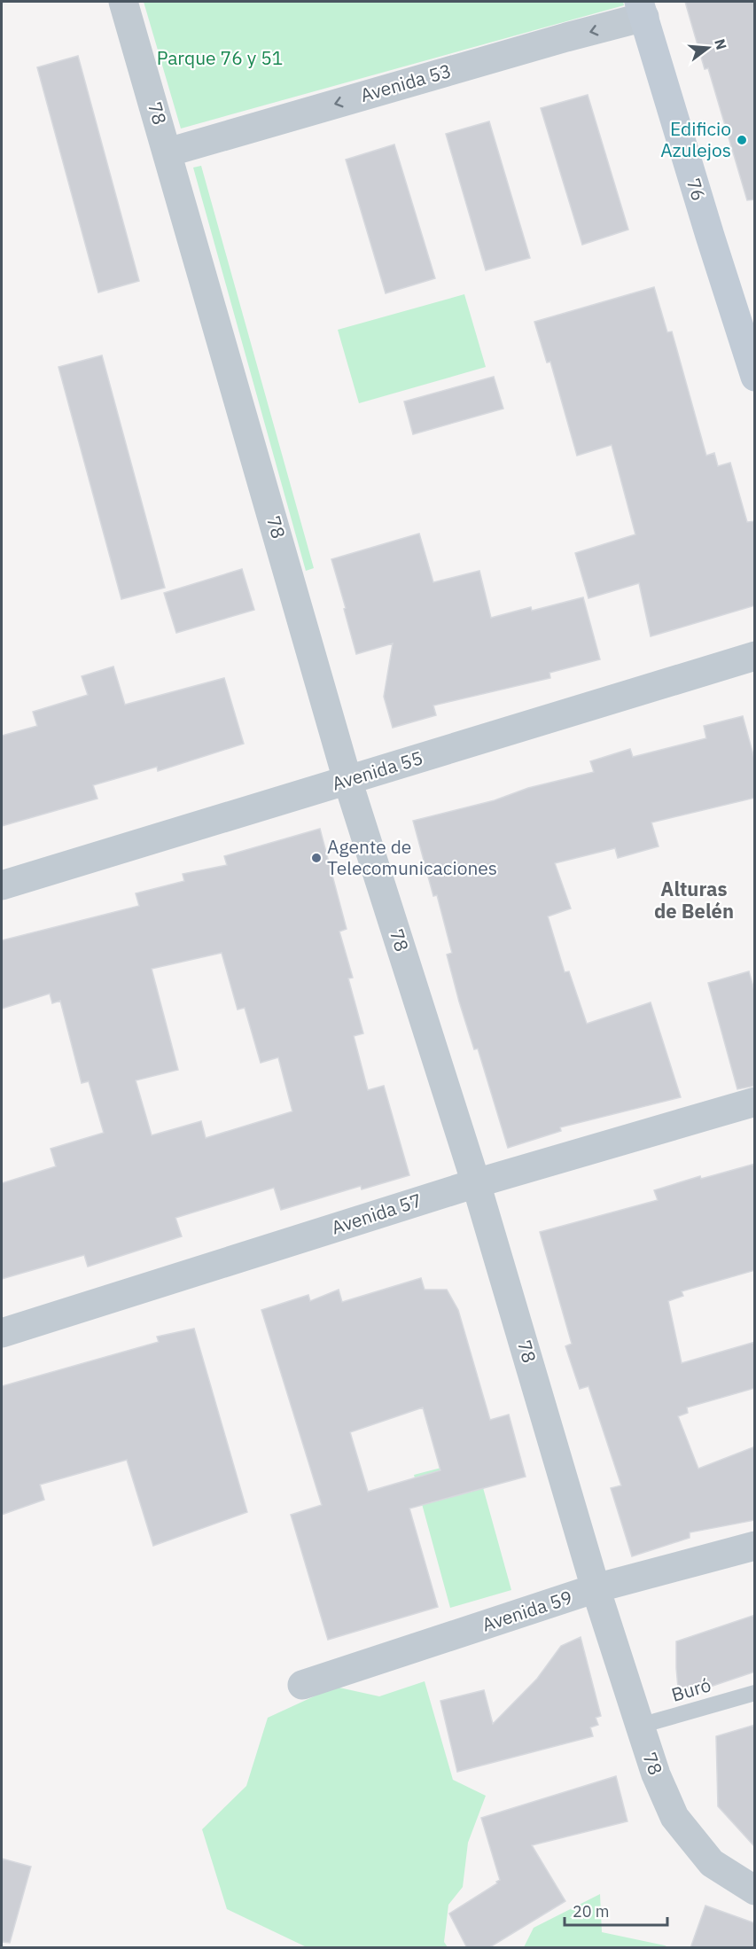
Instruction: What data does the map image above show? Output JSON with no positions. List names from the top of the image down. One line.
{"streets":{"street":["Avenida 53","78","76","Avenida 55","Avenida 57","Avenida 59"],"lane":["Buró"]},"crossings":[["Avenida 53","78"],["Avenida 53","76"],["78","Avenida 55"],["78","Avenida 57"],["78","Avenida 59"],["78","Buró"]],"one_way":["Avenida 53"],"districts":["Alturas de Belén"],"parks":["Parque 76 y 51"],"places":["Edificio Azulejos","Agente de Telecomunicaciones"],"scale_bar":"20 m","north":"right"}
